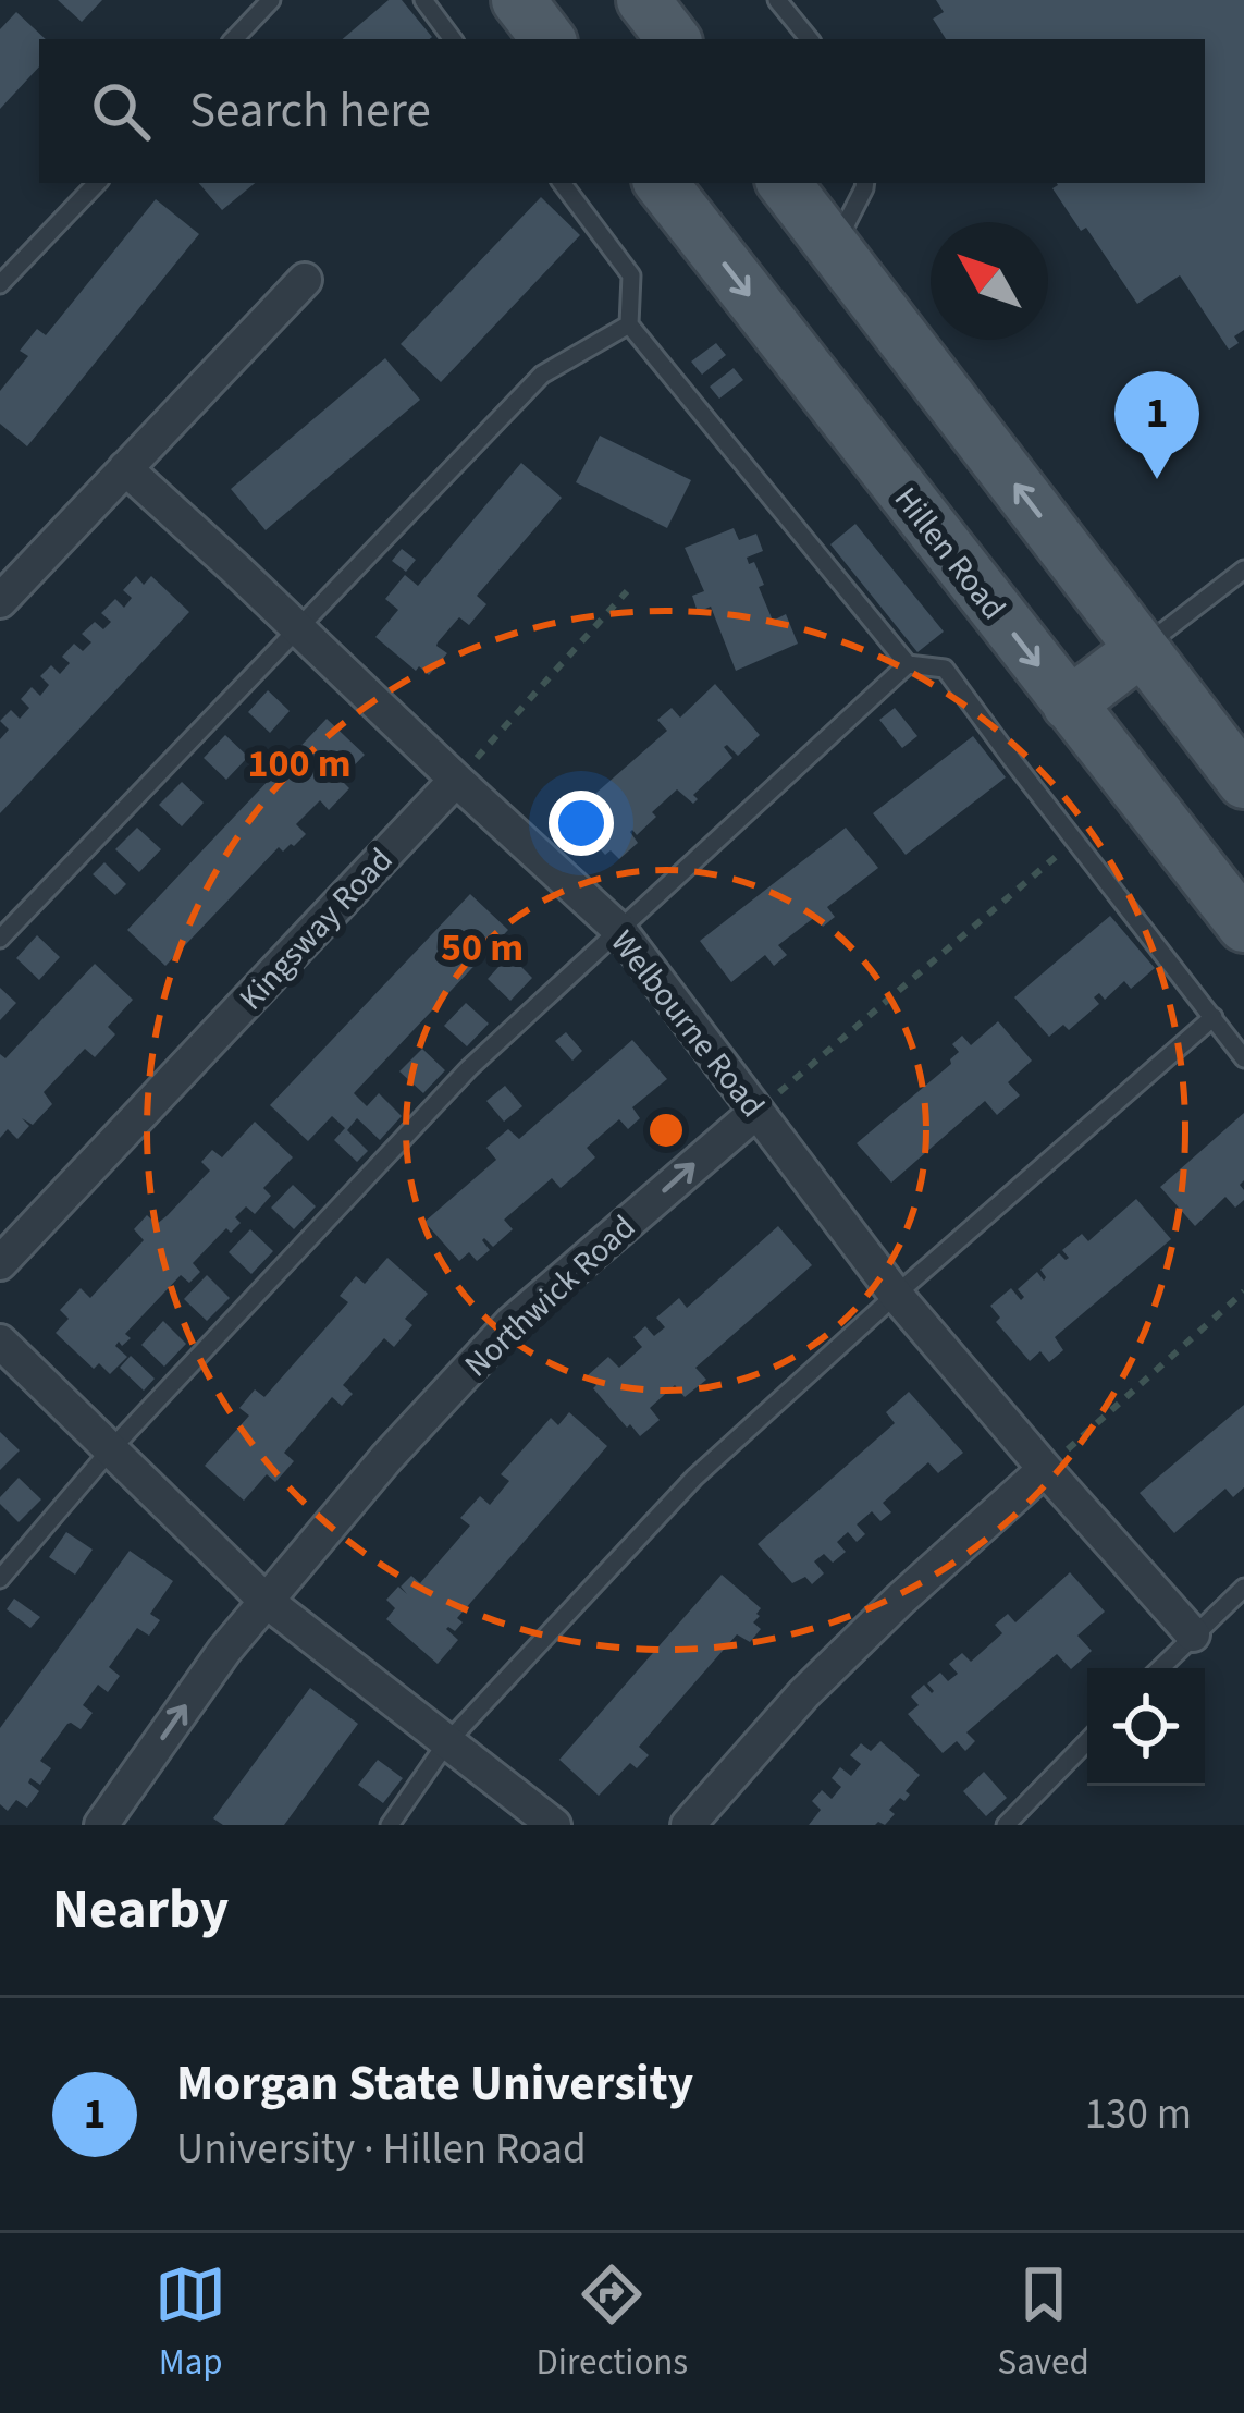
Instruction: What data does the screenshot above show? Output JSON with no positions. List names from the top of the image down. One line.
{"streets":{"main road":["Hillen Road"],"street":["Kingsway Road","Welbourne Road","Northwick Road"]},"crossings":[["Kingsway Road","Welbourne Road"],["Welbourne Road","Northwick Road"]],"one_way":["Northwick Road"],"north":"top left","page":{"search":"Search here","pins":"1","heading":"Nearby","list":[{"mark":"1","name":"Morgan State University","note":"University · Hillen Road","value":"130 m"}],"nav":["Map","Directions","Saved"]},"rings":["100 m","50 m"]}
